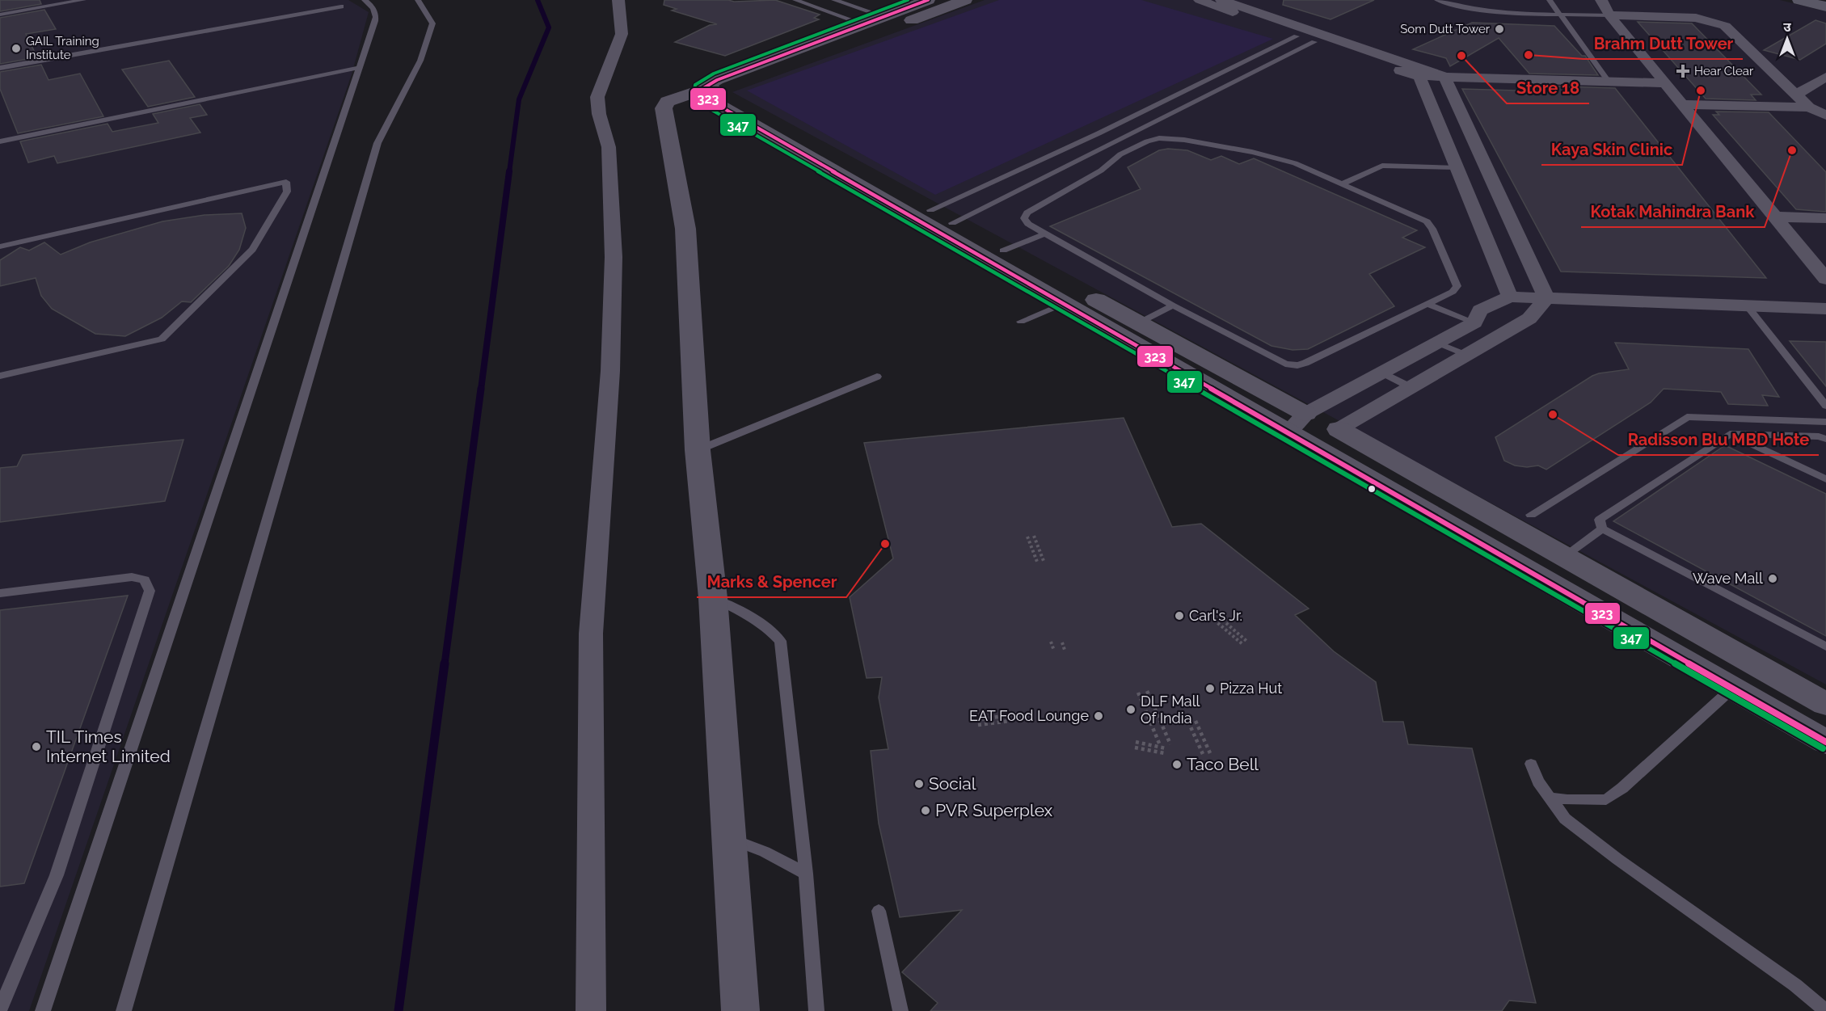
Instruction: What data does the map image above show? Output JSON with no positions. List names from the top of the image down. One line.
{"places":{"other":["Som Dutt Tower","GAIL Training Institute","Brahm Dutt Tower","Store 18","Kaya Skin Clinic","Kotak Mahindra Bank","Radisson Blu MBD Hote","Marks & Spencer","Wave Mall","Carl's Jr.","Pizza Hut","DLF Mall Of India","EAT Food Lounge","TIL Times Internet Limited","Taco Bell","Social","PVR Superplex"],"health":["Hear Clear"]},"lines":["transit line 323","transit line 347"],"north":"top"}
